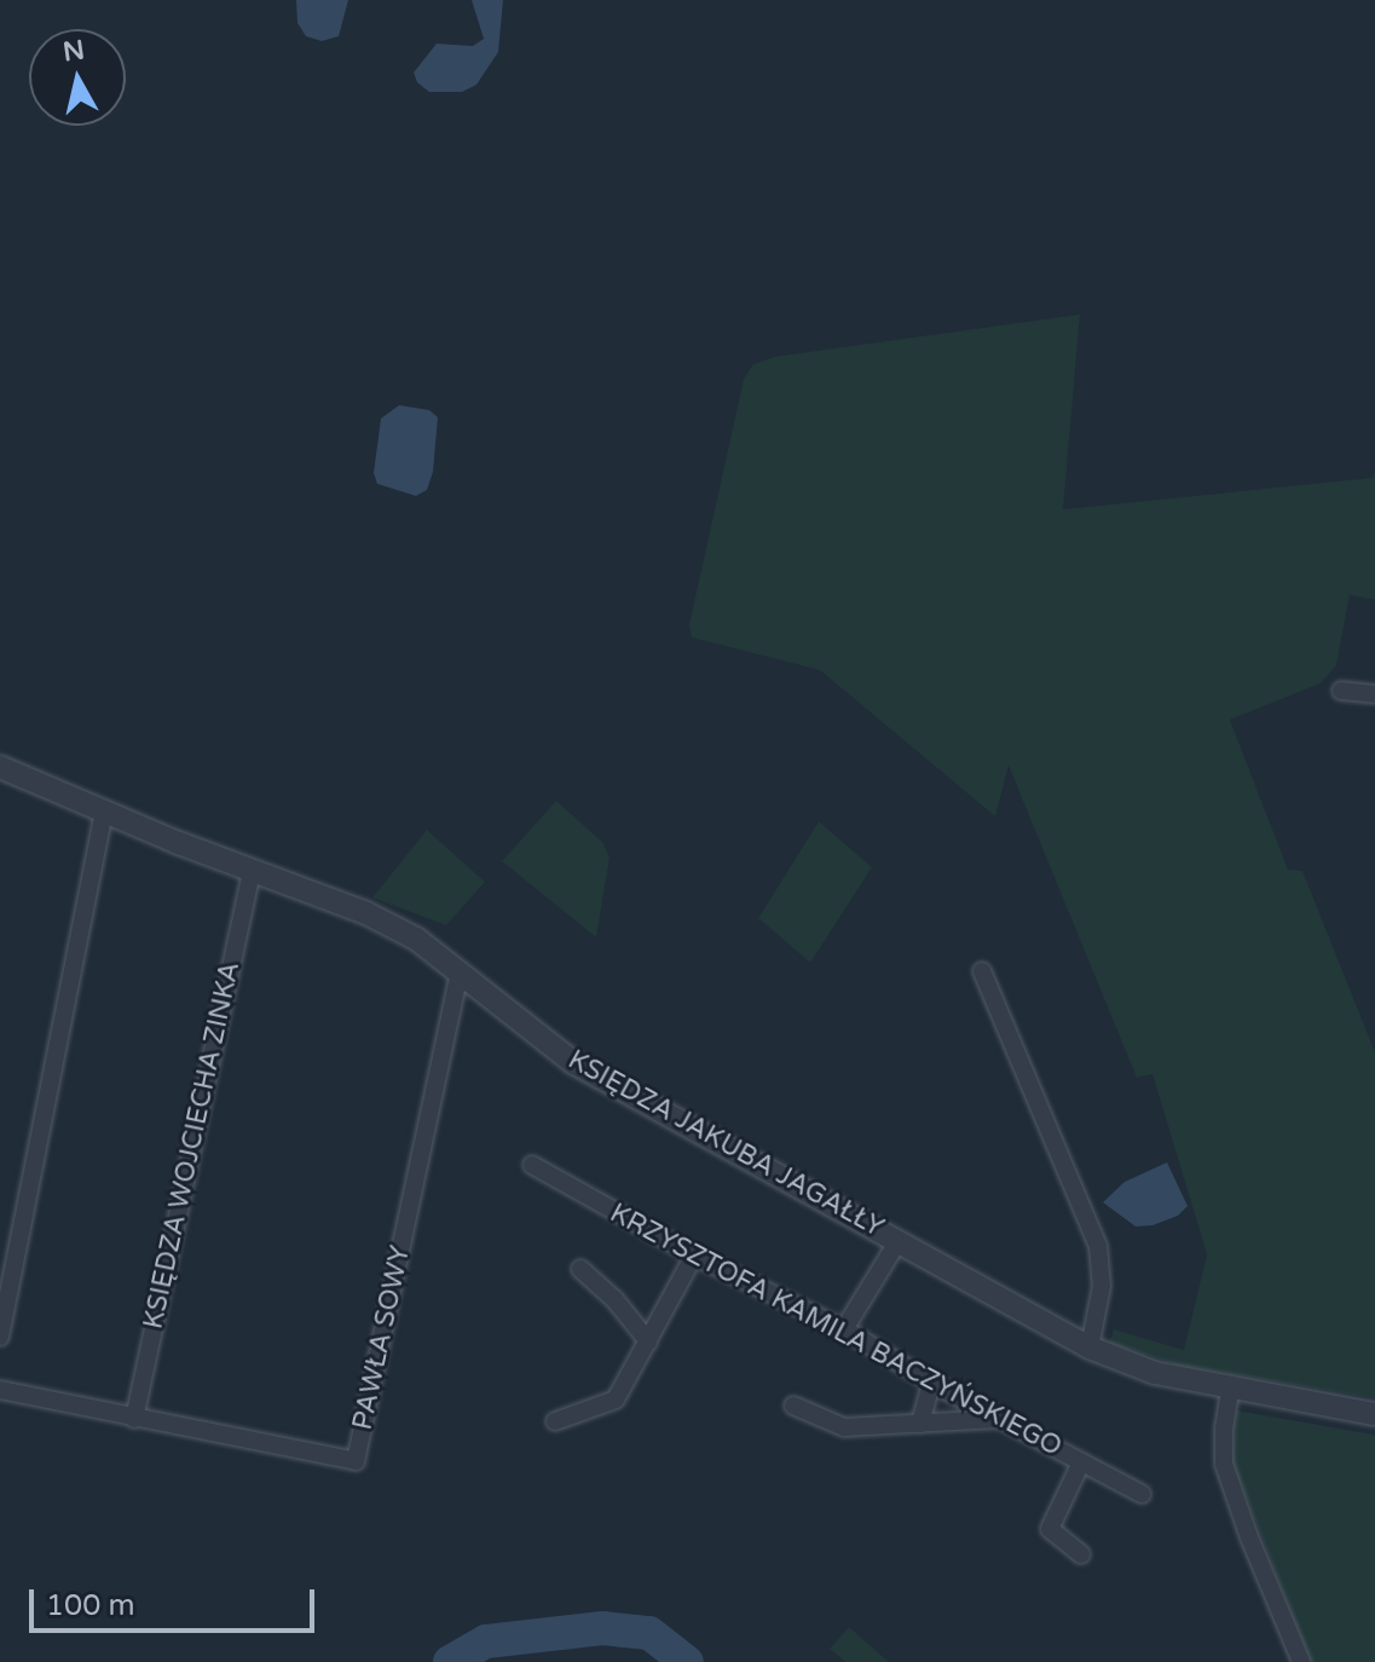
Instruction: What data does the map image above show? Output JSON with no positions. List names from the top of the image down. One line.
{"streets":{"street":["KSIĘDZA JAKUBA JAGAŁŁY","KSIĘDZA WOJCIECHA ZINKA","KRZYSZTOFA KAMILA BACZYŃSKIEGO","PAWŁA SOWY"]},"crossings":[["KSIĘDZA JAKUBA JAGAŁŁY","KSIĘDZA WOJCIECHA ZINKA"],["KSIĘDZA JAKUBA JAGAŁŁY","PAWŁA SOWY"],["KSIĘDZA WOJCIECHA ZINKA","PAWŁA SOWY"]],"scale_bar":"100 m","north":"top"}
